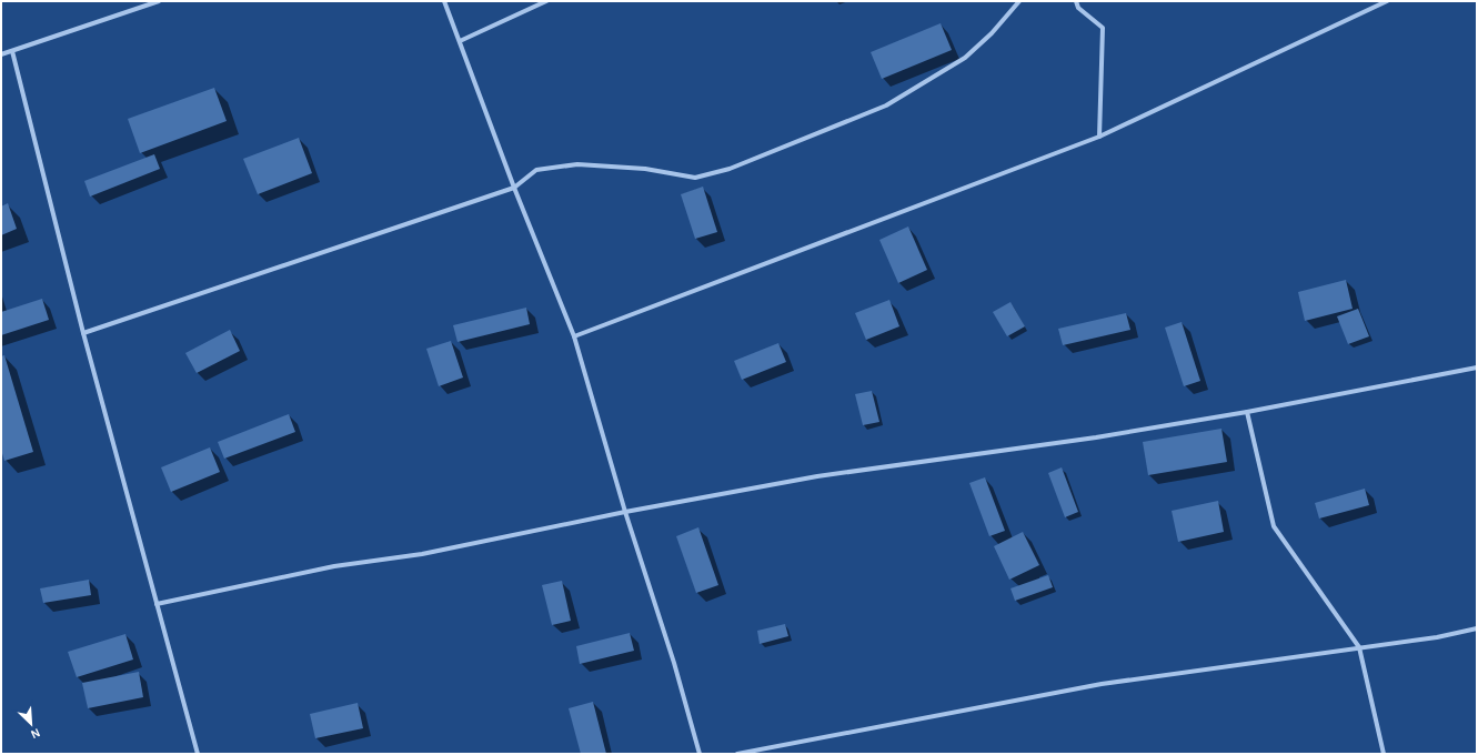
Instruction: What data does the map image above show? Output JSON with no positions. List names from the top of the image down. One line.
{"north":"bottom right"}
